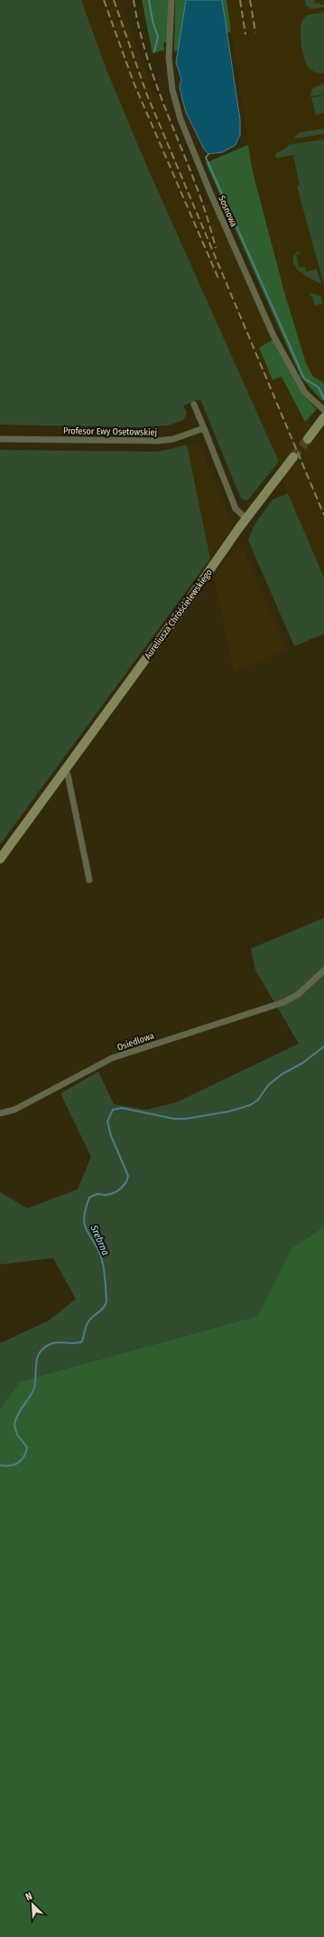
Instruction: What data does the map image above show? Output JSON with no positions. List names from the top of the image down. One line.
{"streets":{"street":["Sosnowa","Profesor Ewy Osetowskiej","Aureliusza Chróścielewskiego","Osiedlowa"]},"water":["Srebrna"],"north":"top left"}
